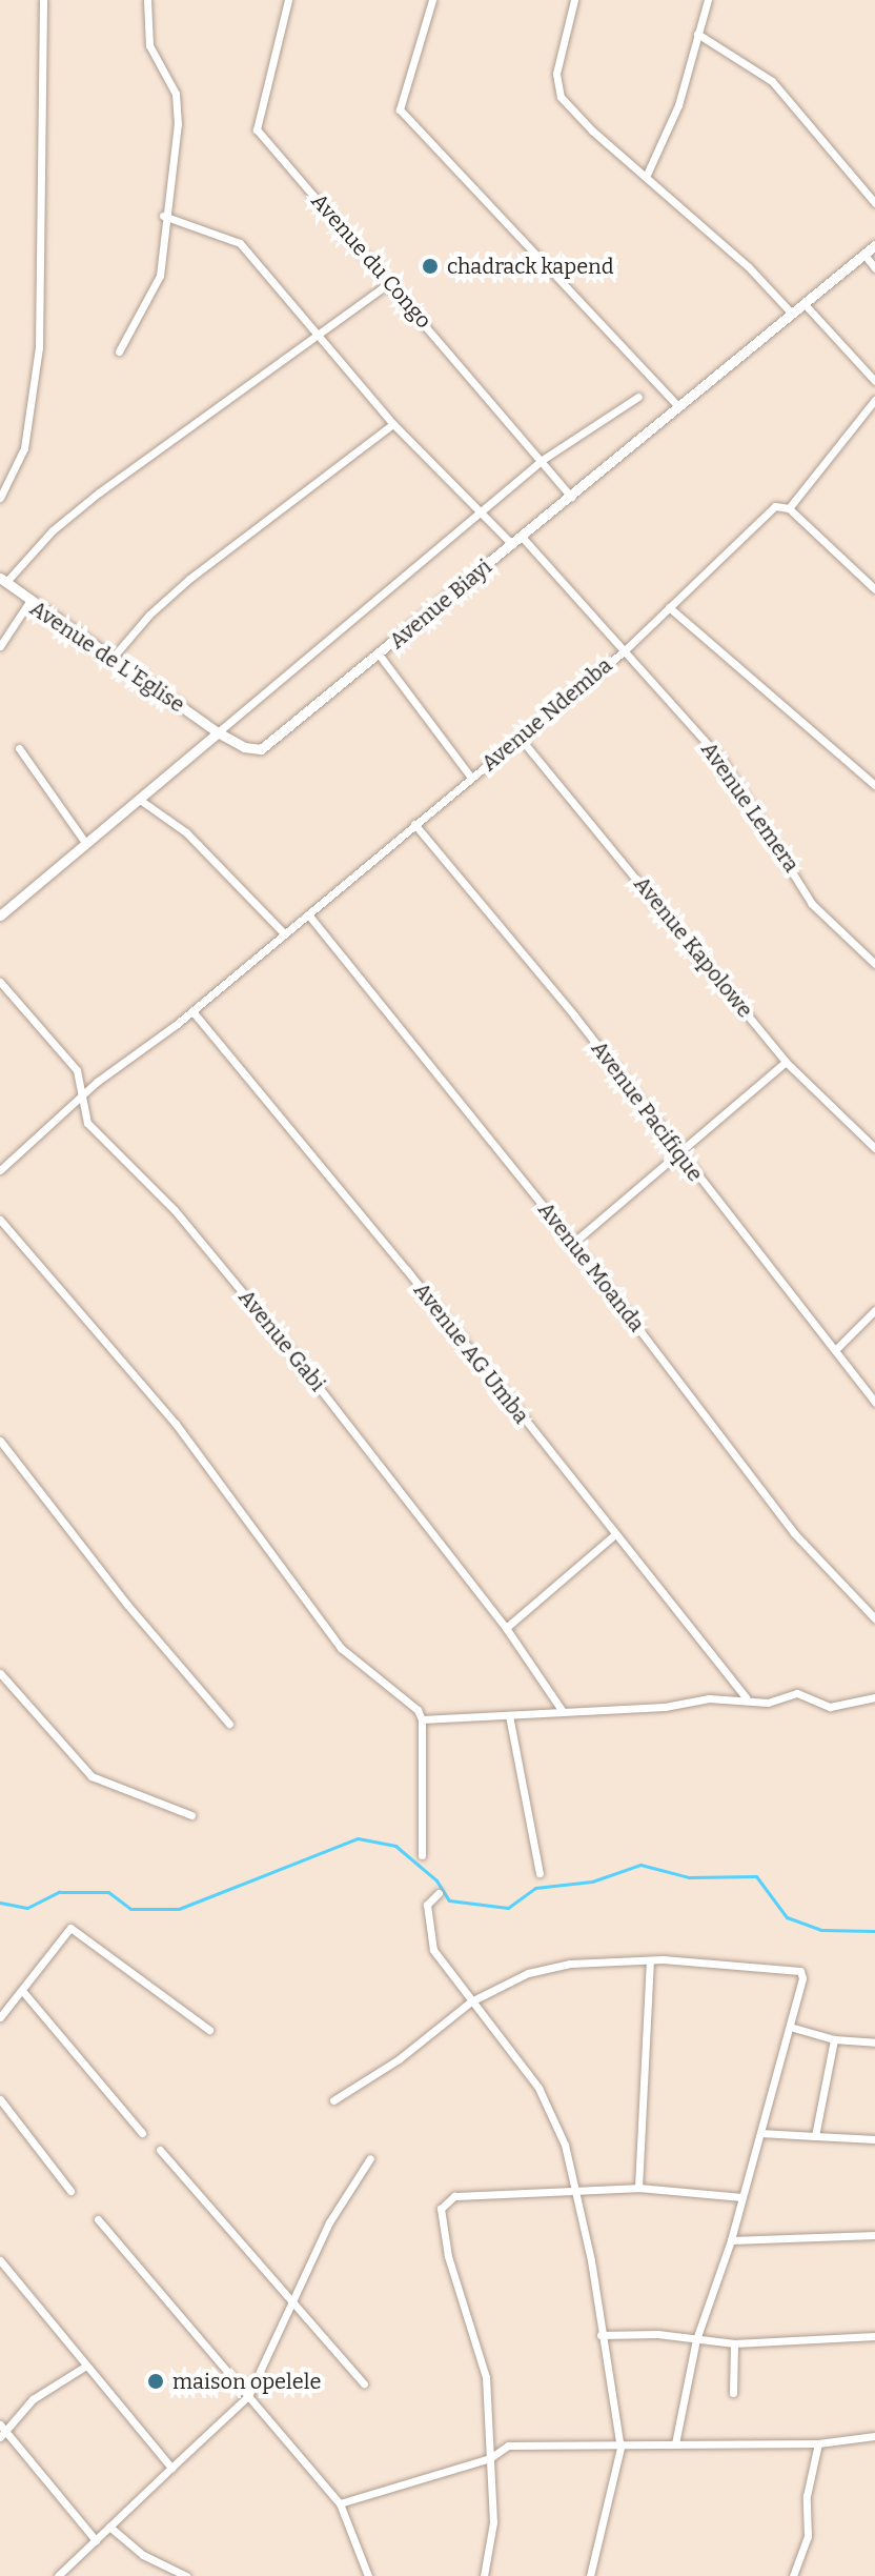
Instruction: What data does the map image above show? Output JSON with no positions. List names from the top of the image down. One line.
{"streets":{"street":["Avenue du Congo","Avenue Biayi","Avenue de L'Eglise","Avenue Ndemba","Avenue Lemera","Avenue Kapolowe","Avenue Pacifique","Avenue Moanda","Avenue Gabi","Avenue AG Umba"]},"crossings":[["Avenue du Congo","Avenue Biayi"],["Avenue Biayi","Avenue de L'Eglise"],["Avenue Biayi","Avenue Lemera"],["Avenue Ndemba","Avenue Lemera"],["Avenue Ndemba","Avenue Kapolowe"],["Avenue Ndemba","Avenue Pacifique"],["Avenue Ndemba","Avenue Moanda"],["Avenue Ndemba","Avenue Gabi"],["Avenue Ndemba","Avenue AG Umba"]],"places":["chadrack kapend","maison opelele"]}
